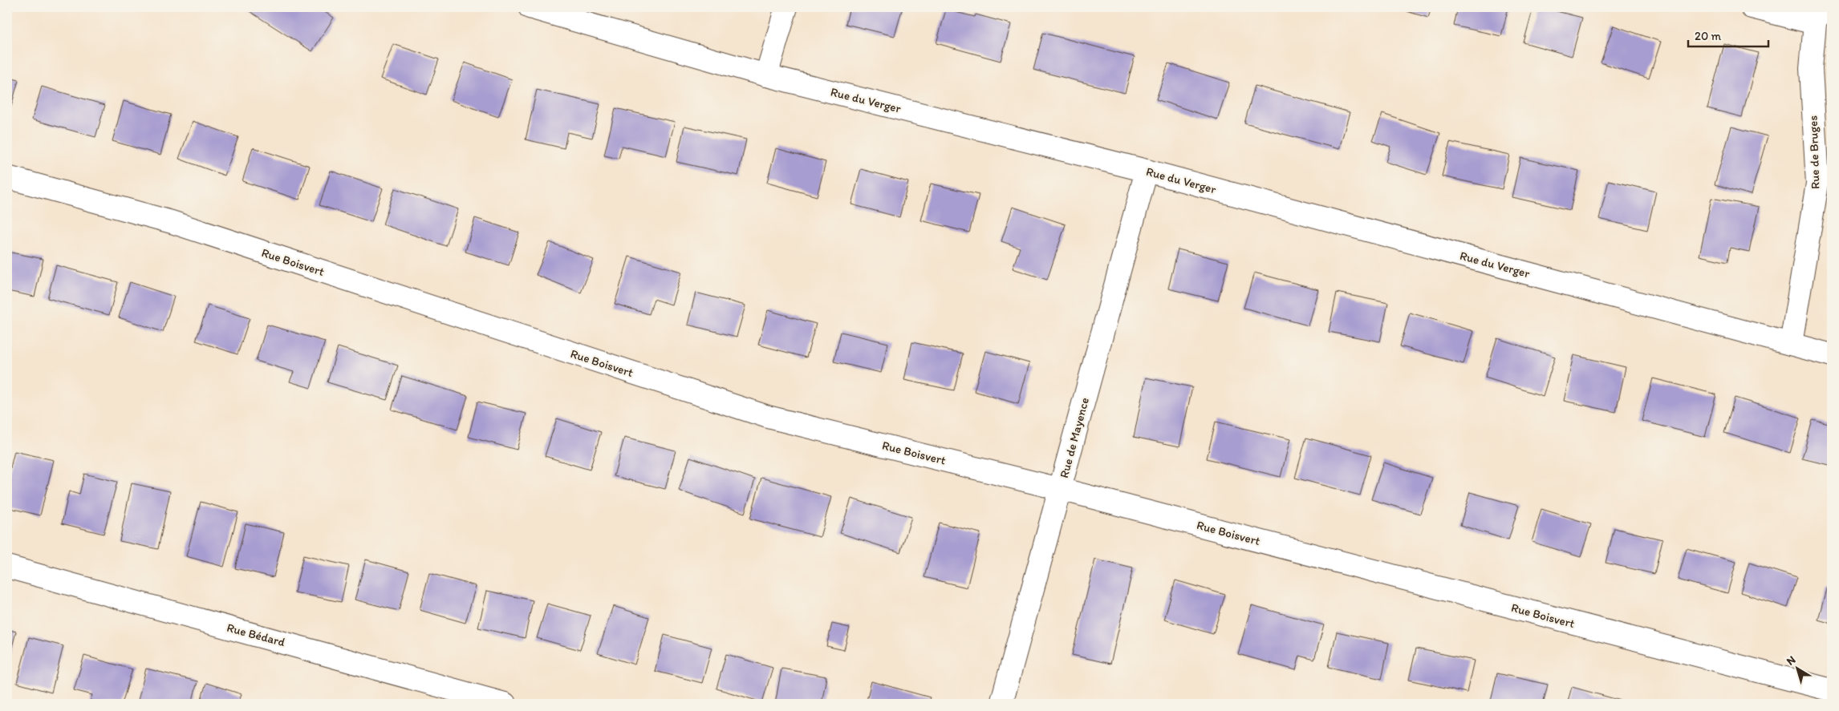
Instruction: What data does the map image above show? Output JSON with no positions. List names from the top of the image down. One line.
{"streets":{"street":["Rue du Verger","Rue de Bruges","Rue Boisvert","Rue de Mayence","Rue Bédard"]},"crossings":[["Rue du Verger","Rue de Bruges"],["Rue du Verger","Rue de Mayence"],["Rue Boisvert","Rue de Mayence"]],"scale_bar":"20 m","north":"top left"}
